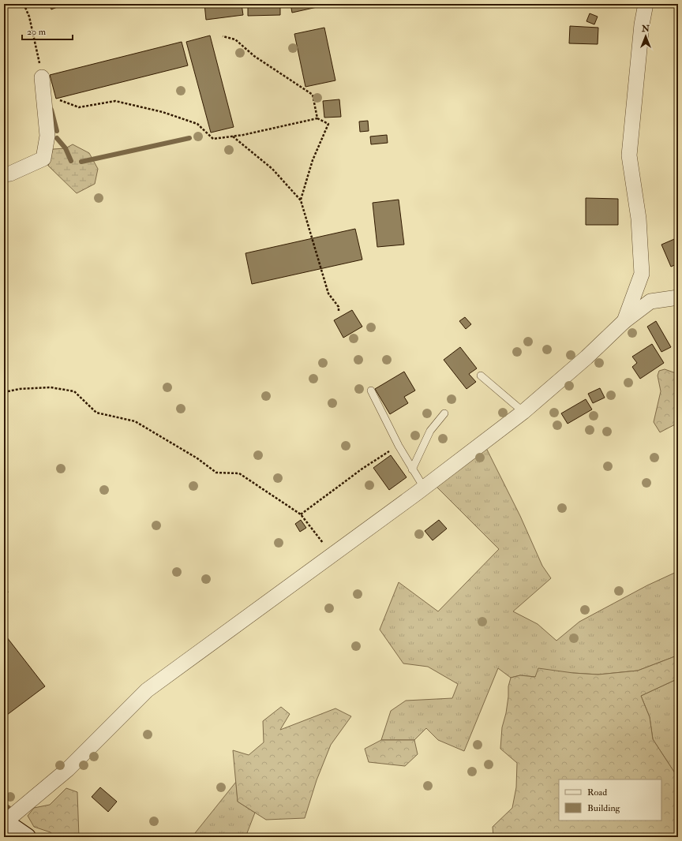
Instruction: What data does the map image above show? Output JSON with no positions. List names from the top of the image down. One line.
{"legend":["Road","Building"],"scale_bar":"20 m","north":"top"}
